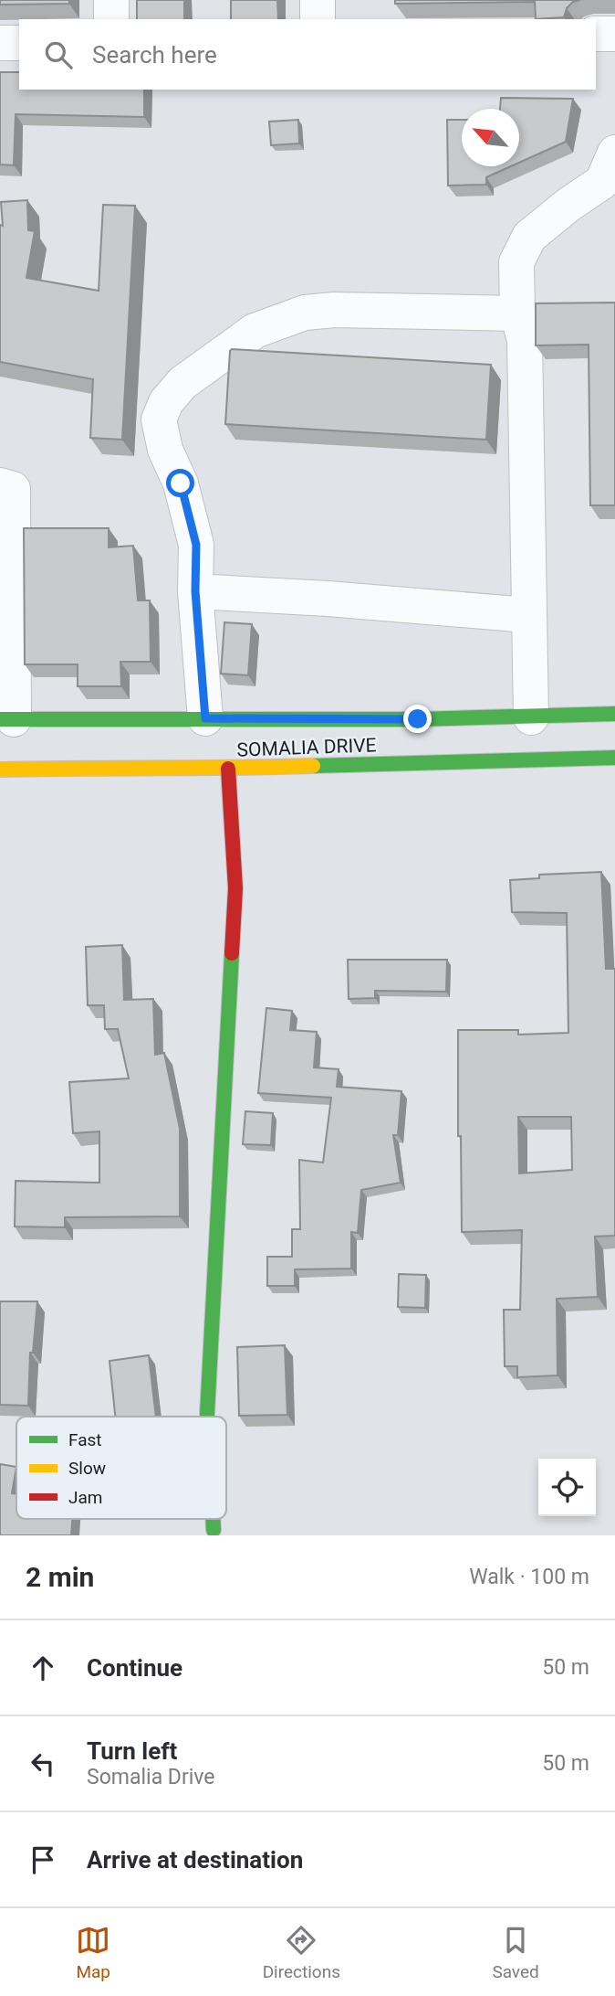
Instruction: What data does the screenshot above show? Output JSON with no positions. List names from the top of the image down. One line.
{"streets":{"main road":["SOMALIA DRIVE"]},"legend":["Fast","Slow","Jam"],"north":"top left","page":{"search":"Search here","heading":["2 min","Walk · 100 m"],"list":[["Continue","50 m"],["Turn left","Somalia Drive","50 m"],"Arrive at destination"],"nav":["Map","Directions","Saved"]}}
